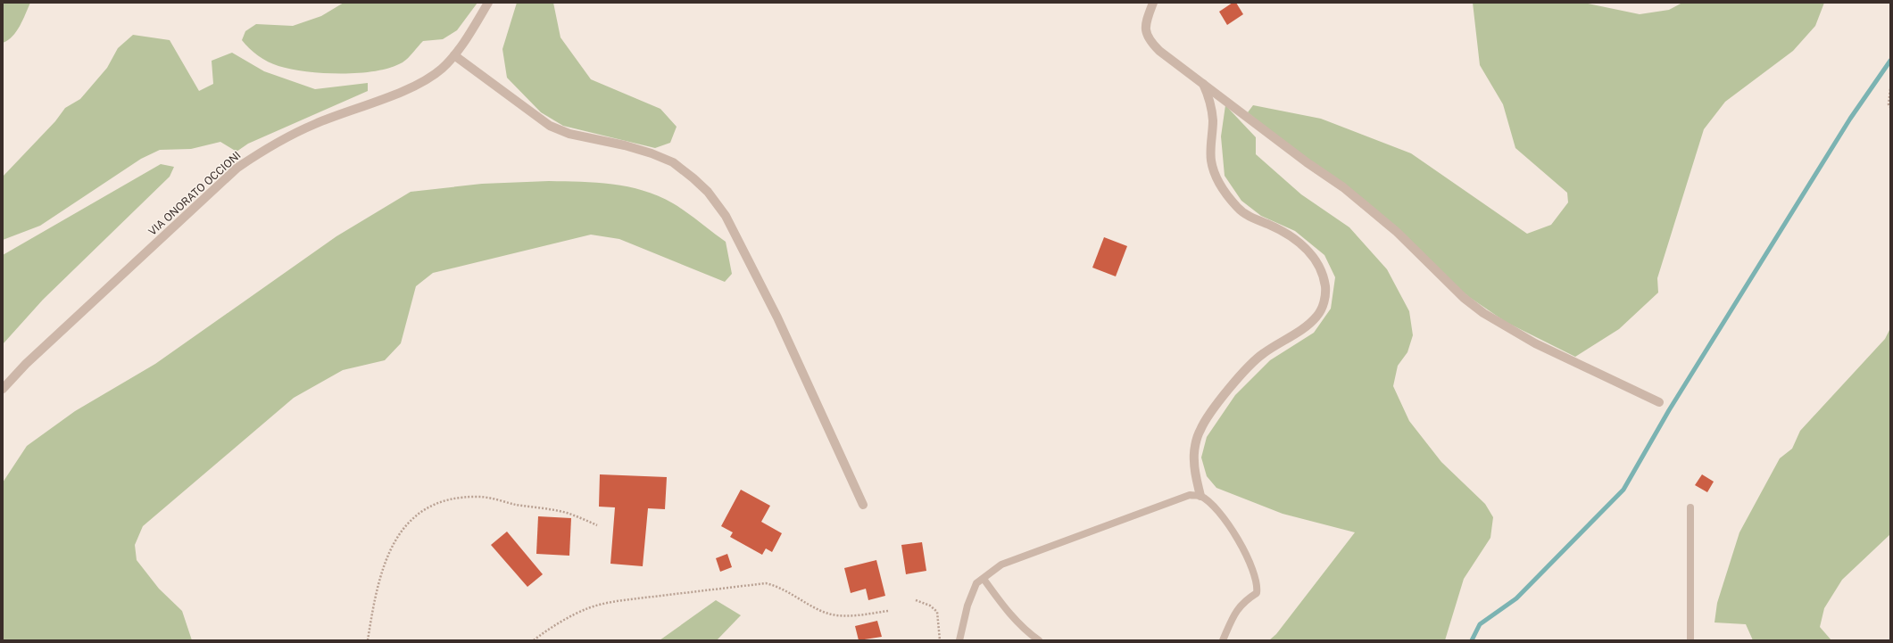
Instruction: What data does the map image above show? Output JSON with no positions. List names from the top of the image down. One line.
{"streets":{"street":["VIA ONORATO OCCIONI"]}}
